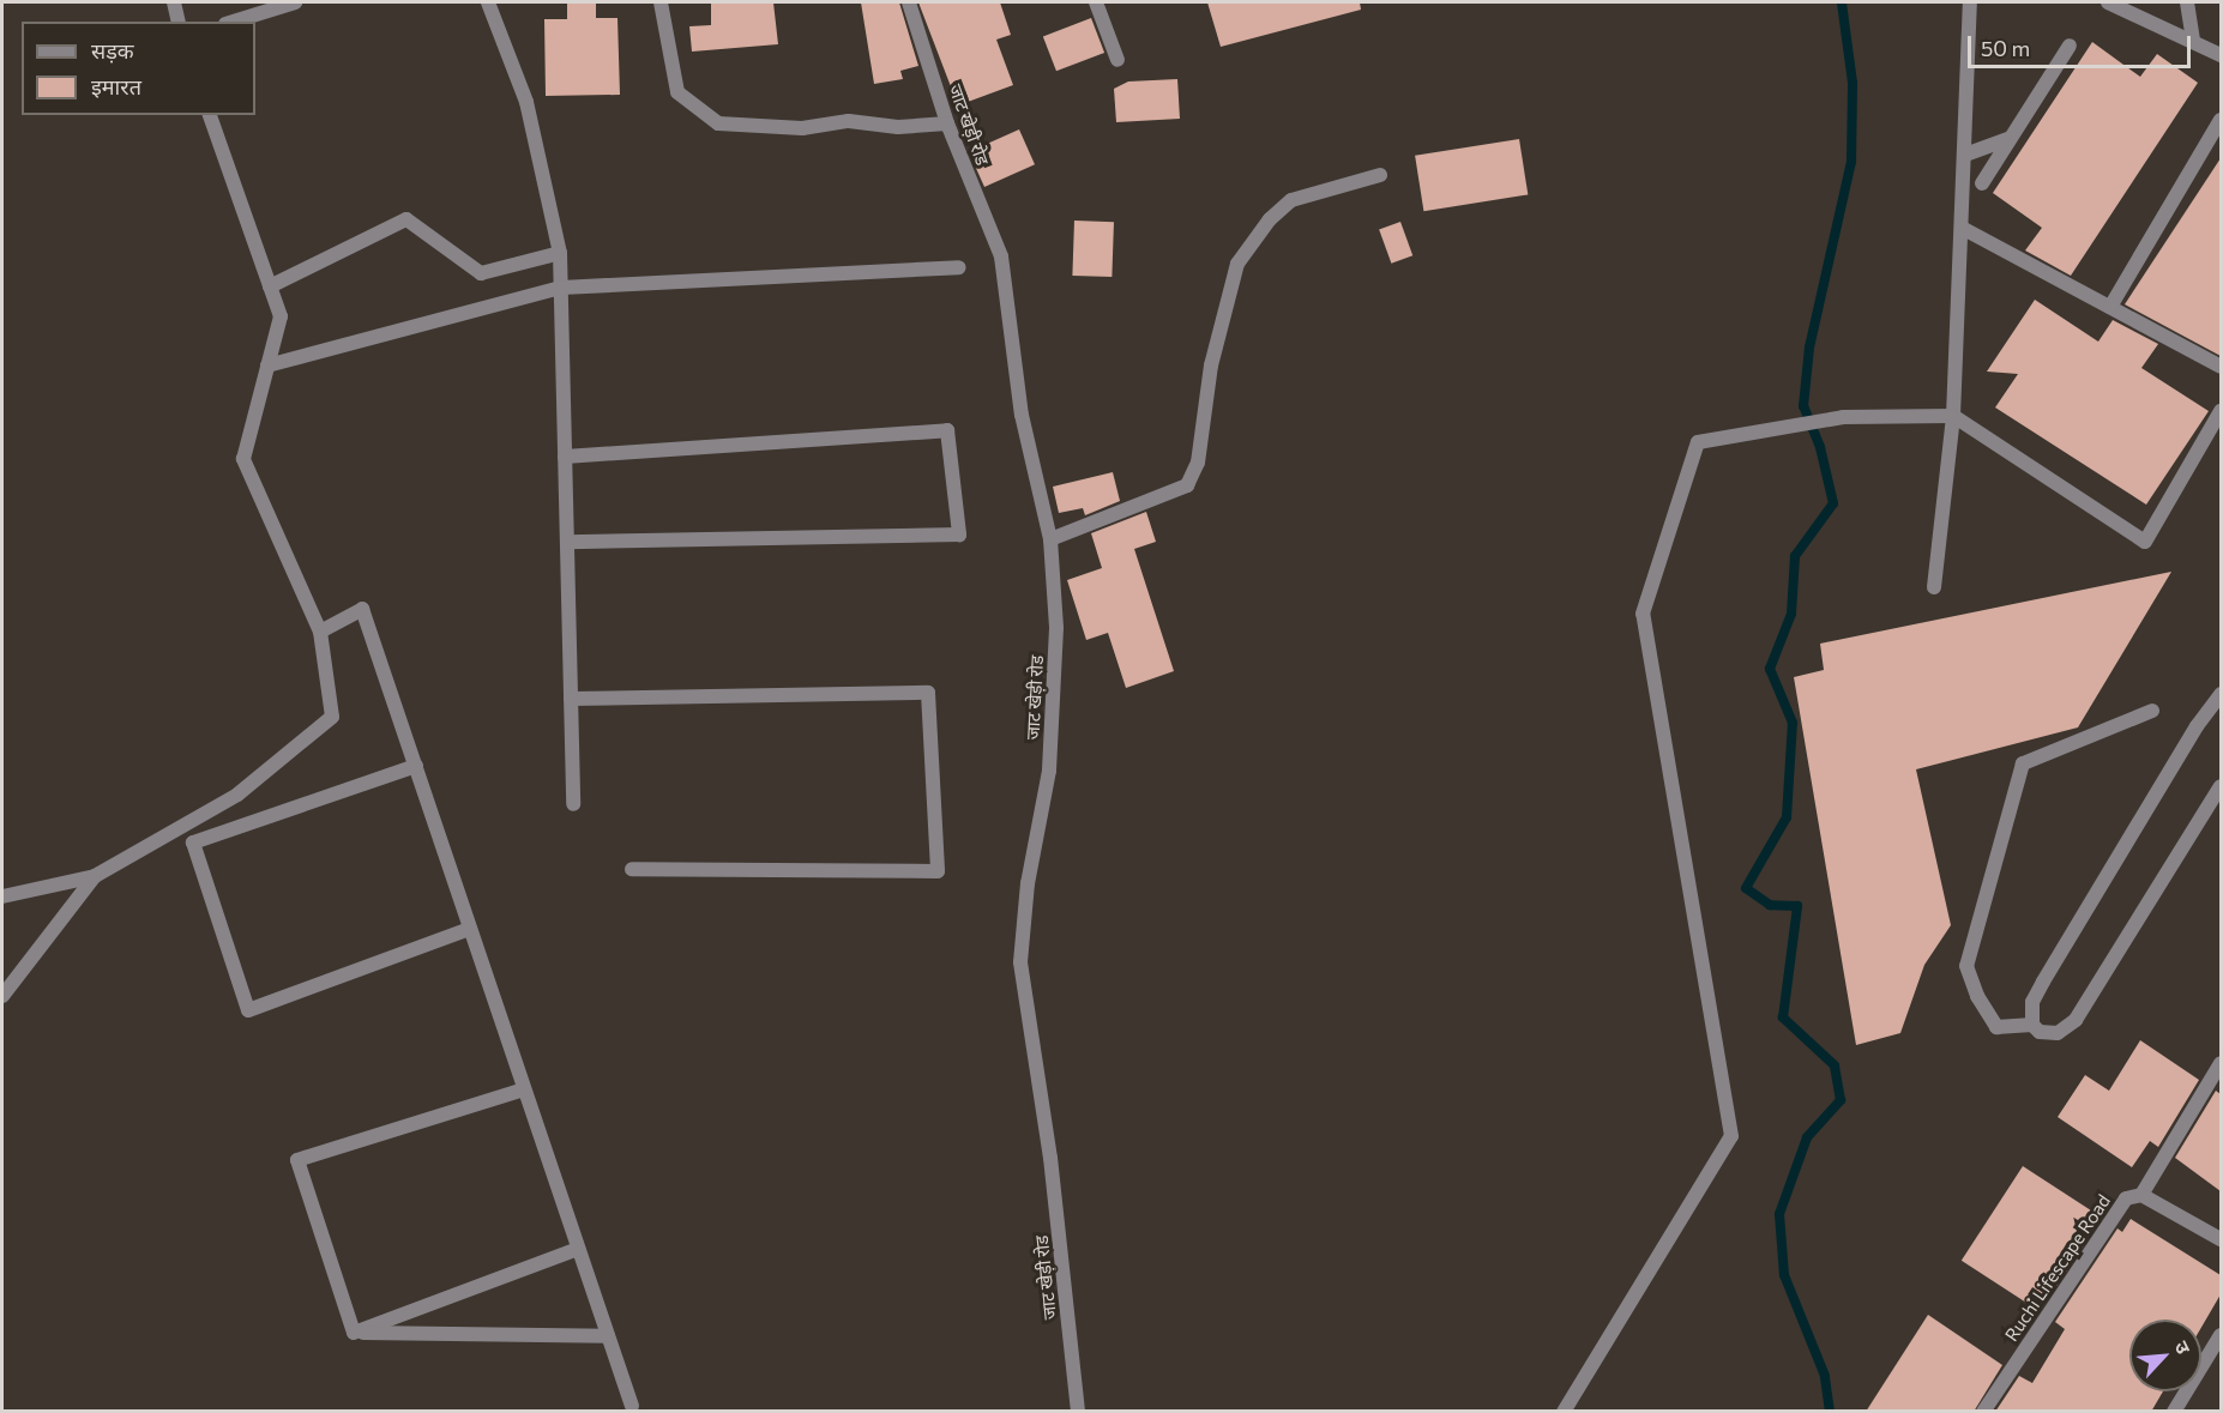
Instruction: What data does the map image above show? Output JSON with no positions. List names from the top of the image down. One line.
{"streets":{"street":["जाट खेड़ी रोड","Ruchi Lifescape Road"]},"legend":["सड़क","इमारत"],"scale_bar":"50 m","north":"top right"}
